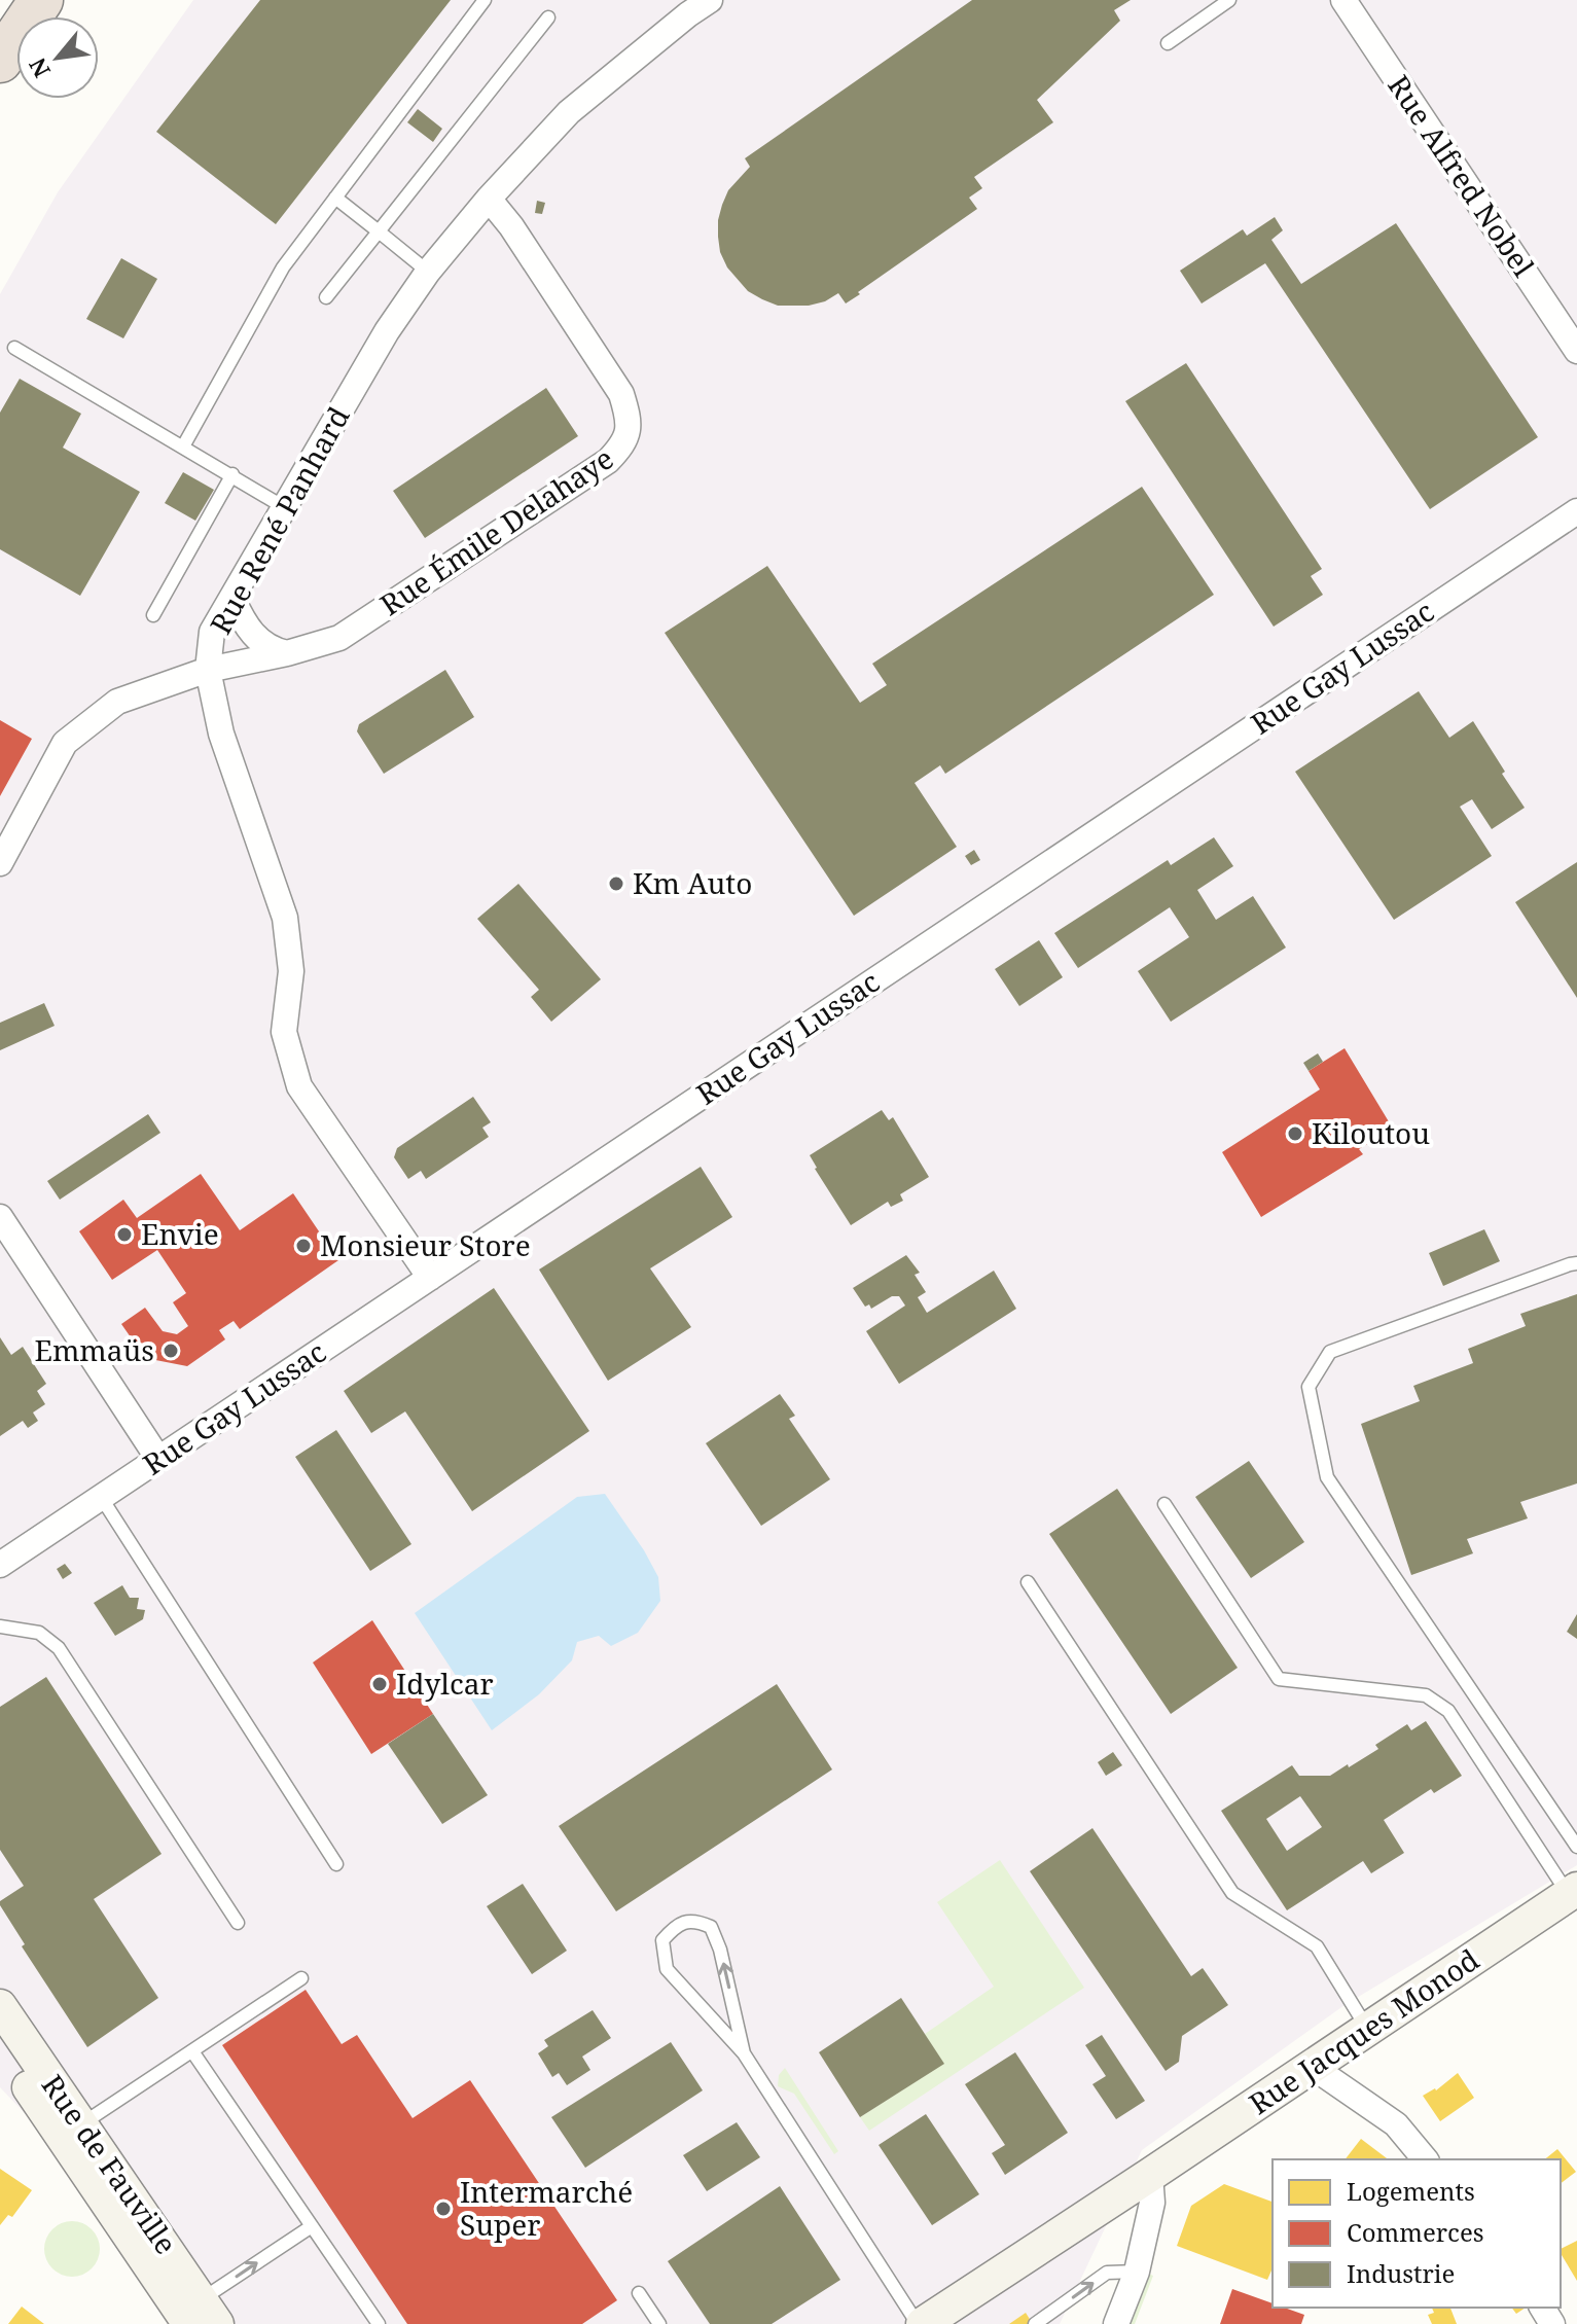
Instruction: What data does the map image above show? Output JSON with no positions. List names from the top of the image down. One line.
{"streets":{"street":["Rue Alfred Nobel","Rue René Panhard","Rue Émile Delahaye","Rue Gay Lussac","Rue Jacques Monod","Rue de Fauville"]},"crossings":[["Rue René Panhard","Rue Émile Delahaye"],["Rue René Panhard","Rue Gay Lussac"]],"places":["Km Auto","Kiloutou","Envie","Monsieur Store","Emmaüs","Idylcar","Intermarché Super"],"legend":["Logements","Commerces","Industrie"],"north":"bottom left"}
